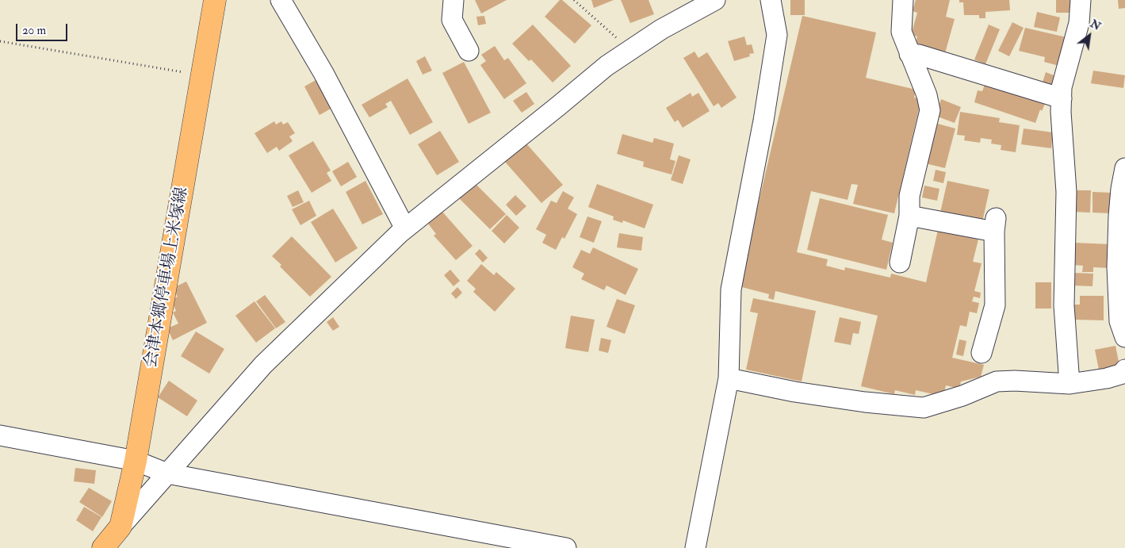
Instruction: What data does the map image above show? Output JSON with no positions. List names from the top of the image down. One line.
{"streets":{"main road":["会津本郷停車場上米塚線"]},"scale_bar":"20 m","north":"top right"}
